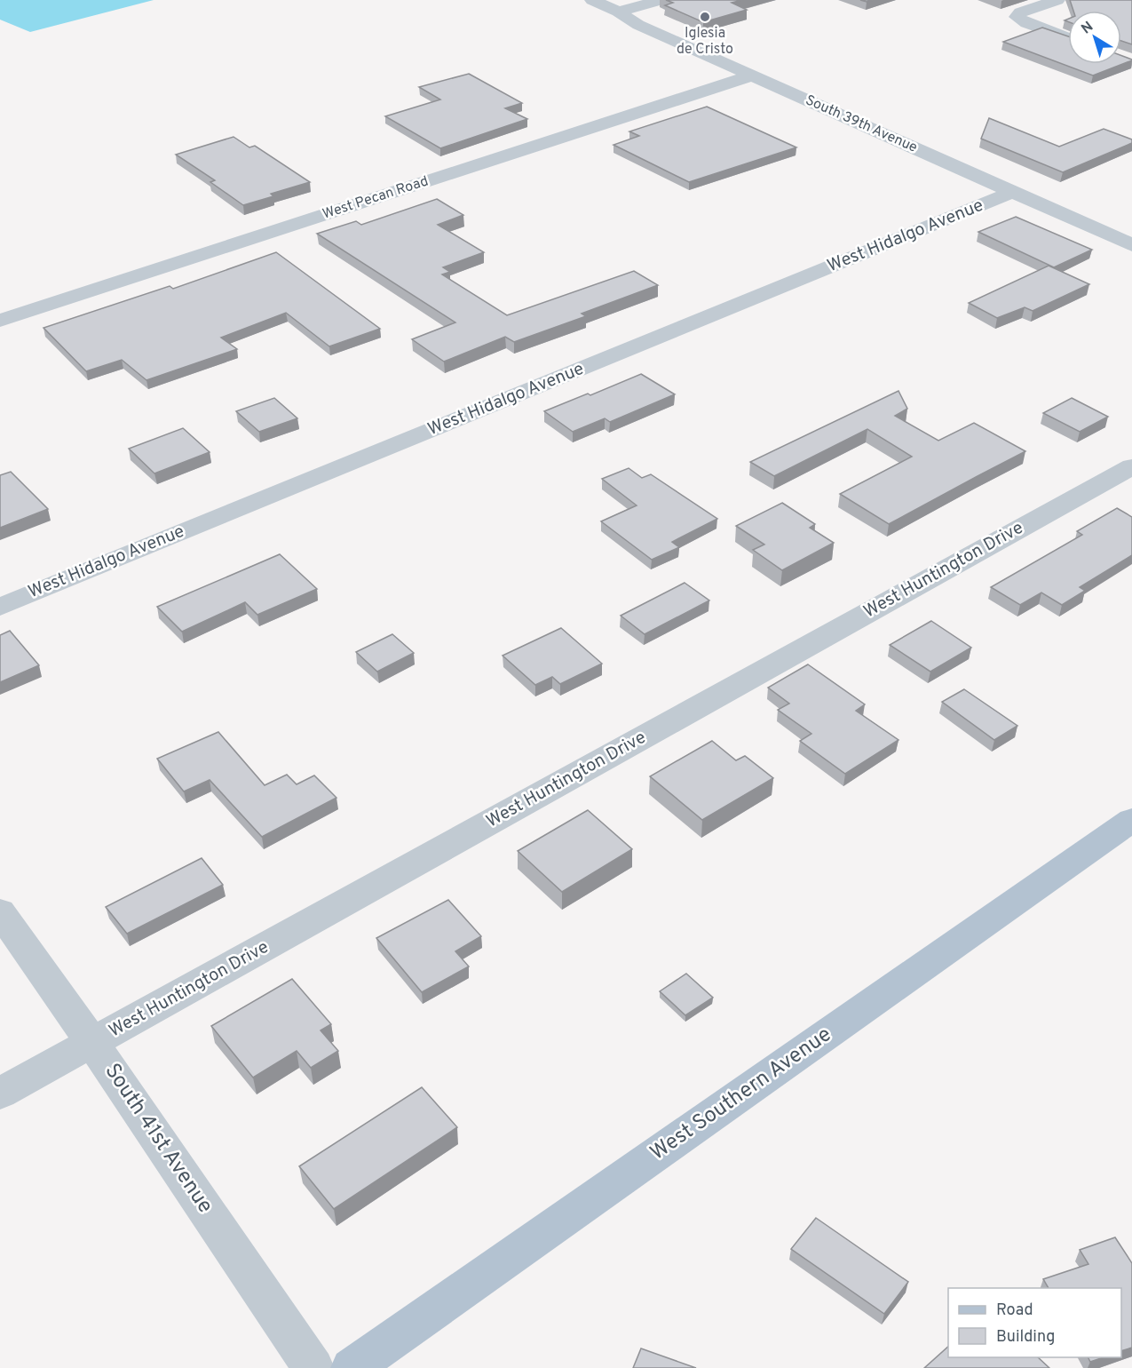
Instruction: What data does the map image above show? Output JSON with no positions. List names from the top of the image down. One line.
{"streets":{"main road":["West Southern Avenue"],"street":["South 39th Avenue","West Pecan Road","West Hidalgo Avenue","West Huntington Drive","South 41st Avenue"]},"crossings":[["South 39th Avenue","West Pecan Road"],["South 39th Avenue","West Hidalgo Avenue"],["West Huntington Drive","South 41st Avenue"]],"places":["Iglesia de Cristo"],"legend":["Road","Building"],"north":"top left"}
